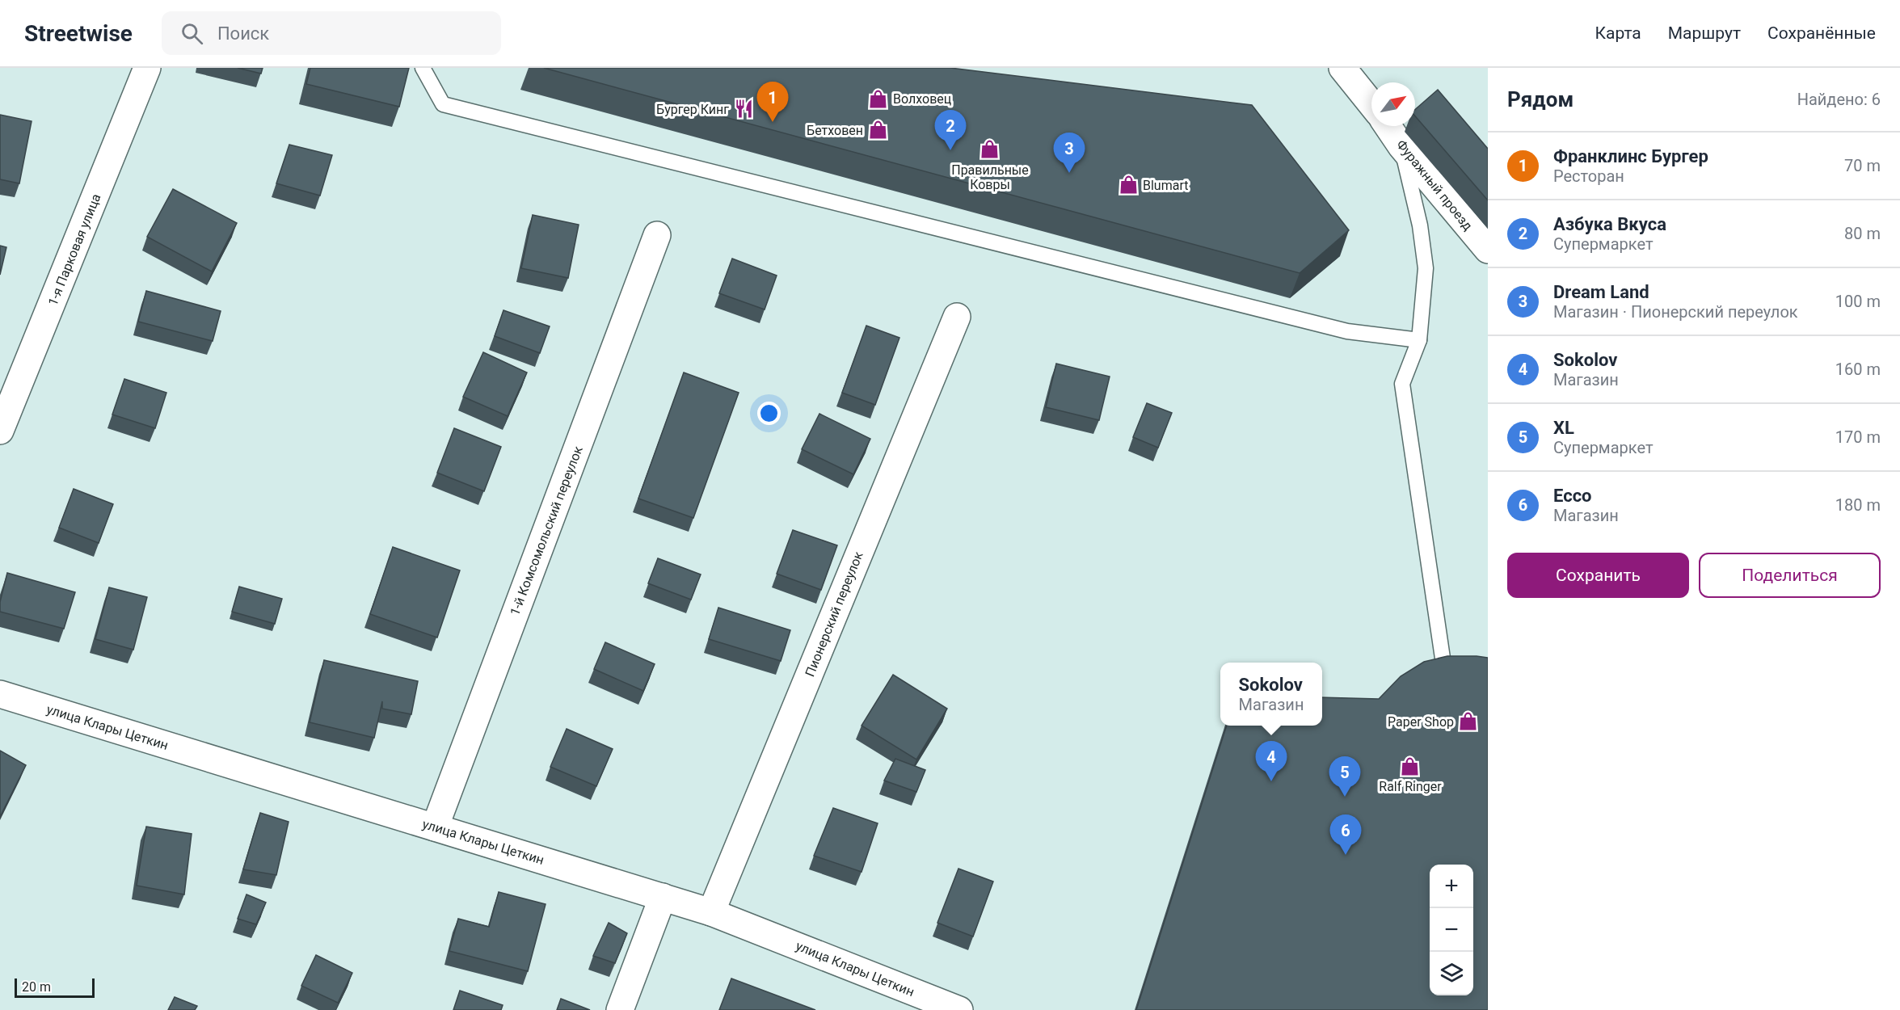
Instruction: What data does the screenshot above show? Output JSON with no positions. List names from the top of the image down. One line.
{"streets":{"street":["Фуражный проезд","1-я Парковая улица","1-й Комсомольский переулок","Пионерский переулок","улица Клары Цеткин"]},"crossings":[["1-й Комсомольский переулок","улица Клары Цеткин"],["Пионерский переулок","улица Клары Цеткин"]],"places":{"shop":["Волховец","Бетховен","Правильные Ковры","Blumart","Paper Shop","Ralf Ringer"],"restaurant":["Бургер Кинг"]},"scale_bar":"20 m","north":"top right","page":{"header":"Streetwise","search":"Поиск","nav":["Карта","Маршрут","Сохранённые"],"heading":["Рядом","Найдено: 6"],"pins":["1","2","3","4","5","6"],"list":[{"mark":"1","name":"Франклинс Бургер","note":"Ресторан","value":"70 m"},{"mark":"2","name":"Азбука Вкуса","note":"Супермаркет","value":"80 m"},{"mark":"3","name":"Dream Land","note":"Магазин · Пионерский переулок","value":"100 m"},{"mark":"4","name":"Sokolov","note":"Магазин","value":"160 m"},{"mark":"5","name":"XL","note":"Супермаркет","value":"170 m"},{"mark":"6","name":"Ecco","note":"Магазин","value":"180 m"}],"buttons":["Сохранить","Поделиться"],"popup":["Sokolov","Магазин"],"map_buttons":["+","−"],"scale":"20 m"}}
